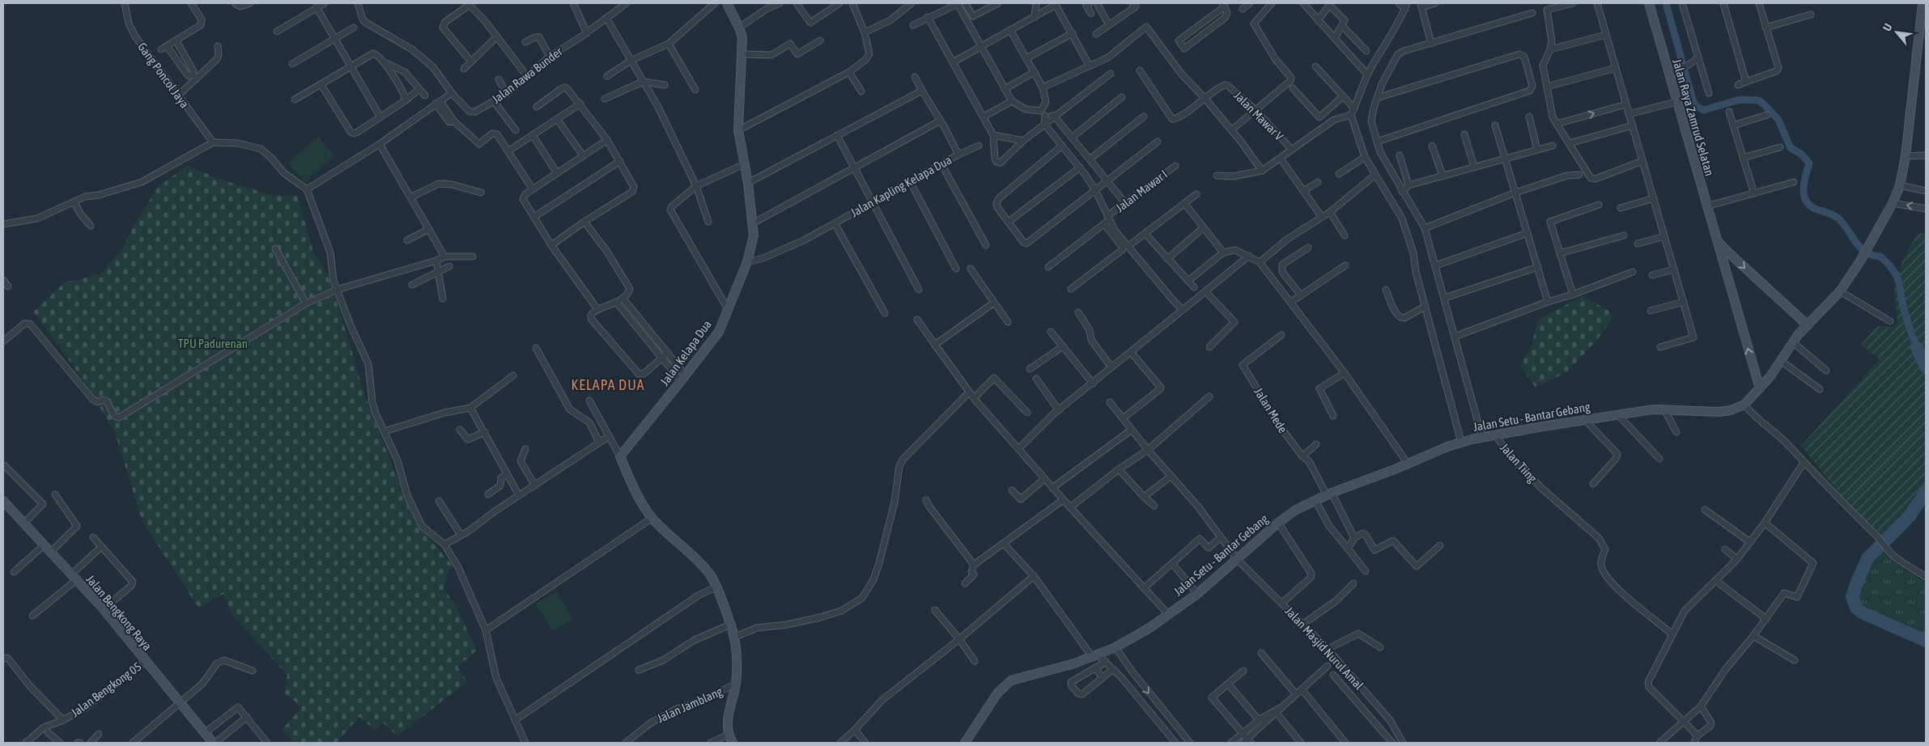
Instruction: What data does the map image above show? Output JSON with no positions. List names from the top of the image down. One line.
{"streets":{"main road":["Jalan Raya Zamrud Selatan","Jalan Kelapa Dua","Jalan Setu - Bantar Gebang","Jalan Bengkong Raya"],"street":["Gang Poncol Jaya","Jalan Rawa Bunder","Jalan Mawar V","Jalan Kapling Kelapa Dua","Jalan Mawar I","Jalan Mede","Jalan Tiing","Jalan Masjid Nurul Amal","Jalan Bengkong 05","Jalan Jamblang"]},"crossings":[["Jalan Raya Zamrud Selatan","Jalan Setu - Bantar Gebang"],["Jalan Kapling Kelapa Dua","Jalan Kelapa Dua"],["Jalan Mede","Jalan Setu - Bantar Gebang"],["Jalan Setu - Bantar Gebang","Jalan Tiing"],["Jalan Setu - Bantar Gebang","Jalan Masjid Nurul Amal"],["Jalan Bengkong Raya","Jalan Bengkong 05"]],"districts":["KELAPA DUA"],"parks":["TPU Padurenan"],"north":"top left"}
